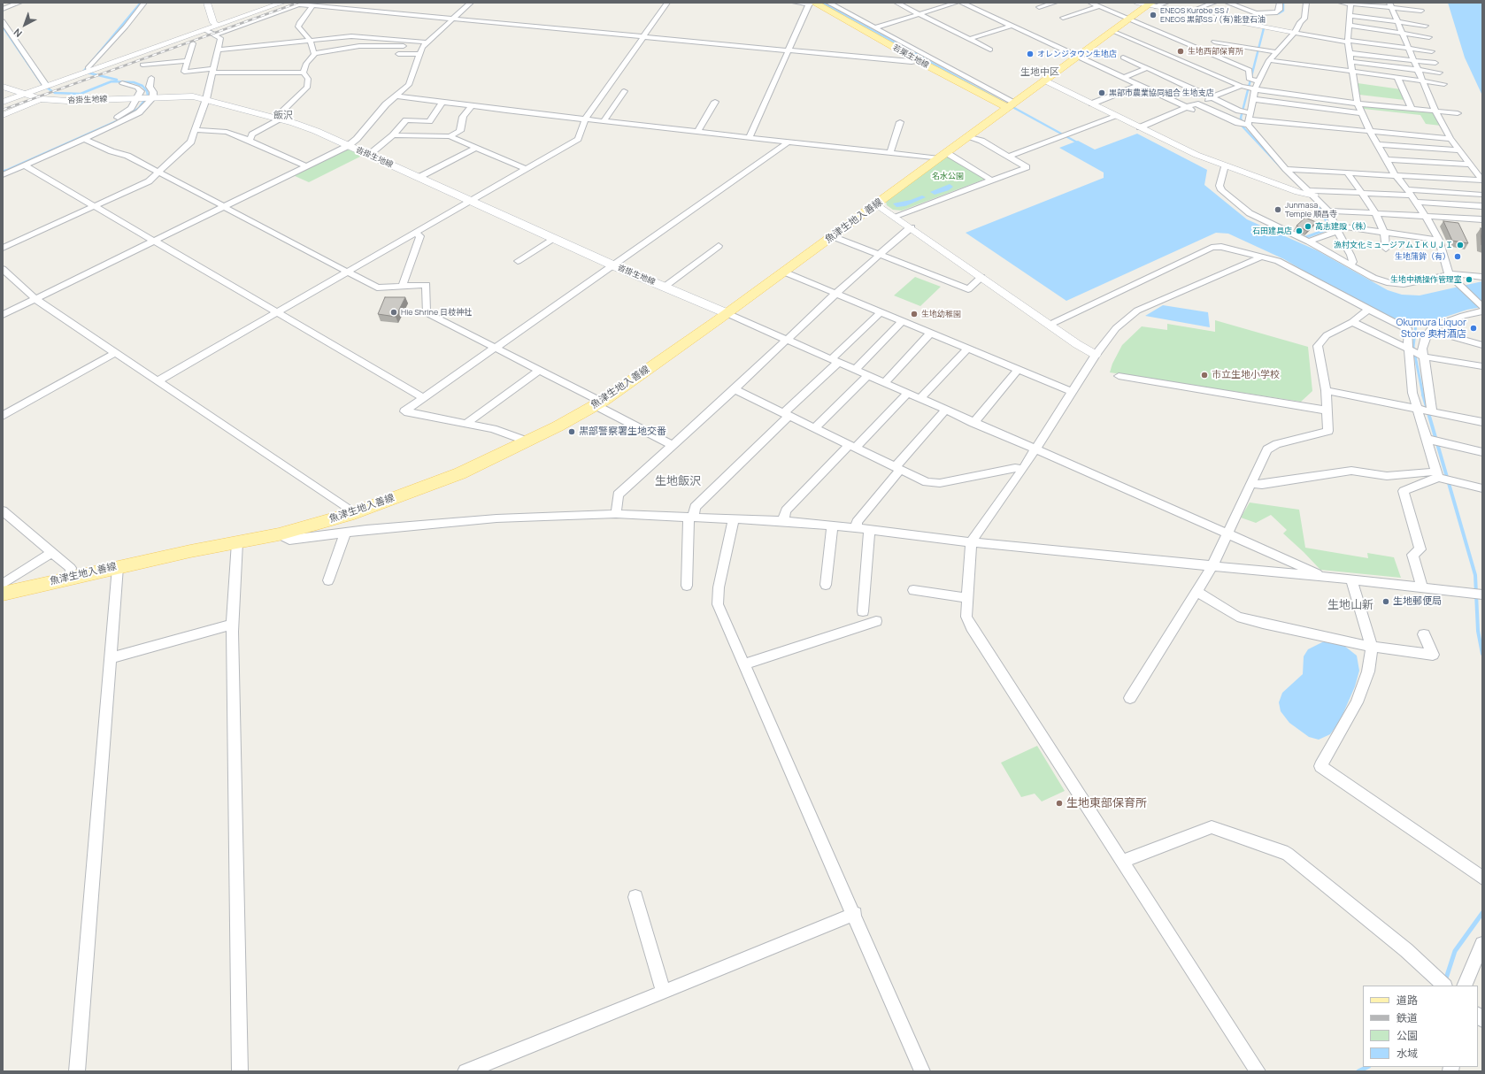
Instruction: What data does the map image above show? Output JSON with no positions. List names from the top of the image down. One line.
{"streets":{"main road":["若栗生地線","沓掛生地線","魚津生地入善線"]},"crossings":[["若栗生地線","魚津生地入善線"],["沓掛生地線","魚津生地入善線"]],"districts":["生地中区","飯沢","生地飯沢","生地山新"],"parks":["名水公園"],"places":["ENEOS Kurobe SS / ENEOS 黒部SS / (有)能登石油","生地西部保育所","オレンジタウン生地店","黒部市農業協同組合 生地支店","Junmasa Temple 順昌寺","高志建設（株）","石田建具店","漁村文化ミュージアムＩＫＵＪＩ","生地蒲鉾（有）","生地中橋操作管理室","Hie Shrine 日枝神社","生地幼稚園","Okumura Liquor Store 奥村酒店","市立生地小学校","黒部警察署生地交番","生地郵便局","生地東部保育所"],"legend":["道路","鉄道","公園","水域"],"north":"bottom left"}
